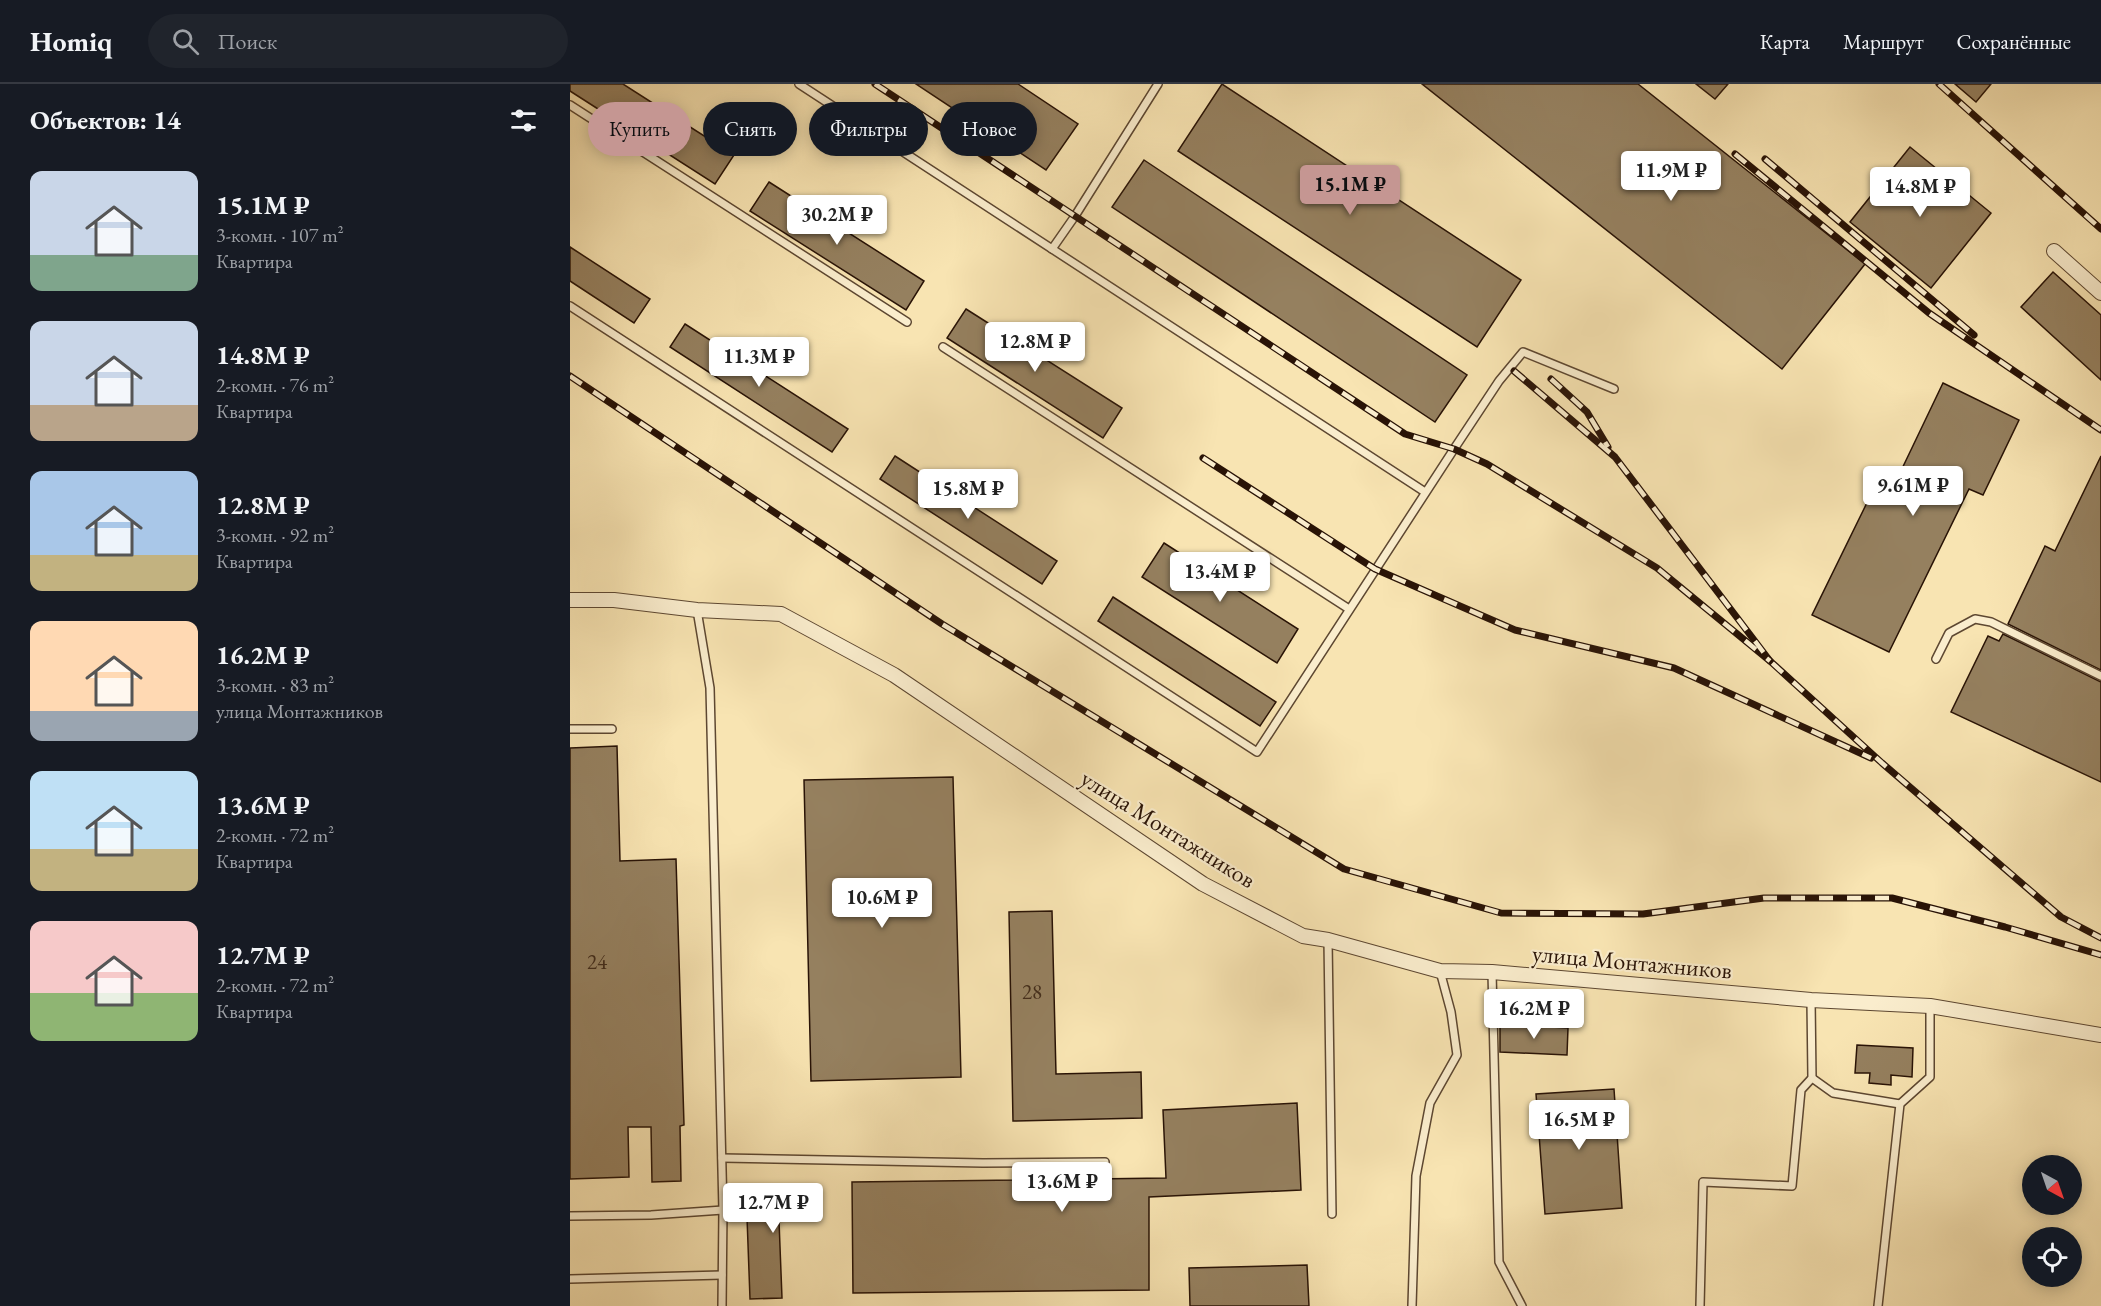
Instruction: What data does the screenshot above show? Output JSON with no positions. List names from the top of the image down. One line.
{"streets":{"street":["улица Монтажников"]},"house_numbers":["24","28"],"north":"bottom right","page":{"header":"Homiq","search":"Поиск","nav":["Карта","Маршрут","Сохранённые"],"heading":"Объектов: 14","chip":["Купить","Снять","Фильтры","Новое"],"price":["11.9M ₽","15.1M ₽","14.8M ₽","30.2M ₽","12.8M ₽","11.3M ₽","9.61M ₽","15.8M ₽","13.4M ₽","10.6M ₽","16.2M ₽","16.5M ₽","13.6M ₽","12.7M ₽"],"list":[{"name":"15.1M ₽","note":"3-комн. · 107 m² · Квартира"},{"name":"14.8M ₽","note":"2-комн. · 76 m² · Квартира"},{"name":"12.8M ₽","note":"3-комн. · 92 m² · Квартира"},{"name":"16.2M ₽","note":"3-комн. · 83 m² · улица Монтажников"},{"name":"13.6M ₽","note":"2-комн. · 72 m² · Квартира"},{"name":"12.7M ₽","note":"2-комн. · 72 m² · Квартира"}]}}
